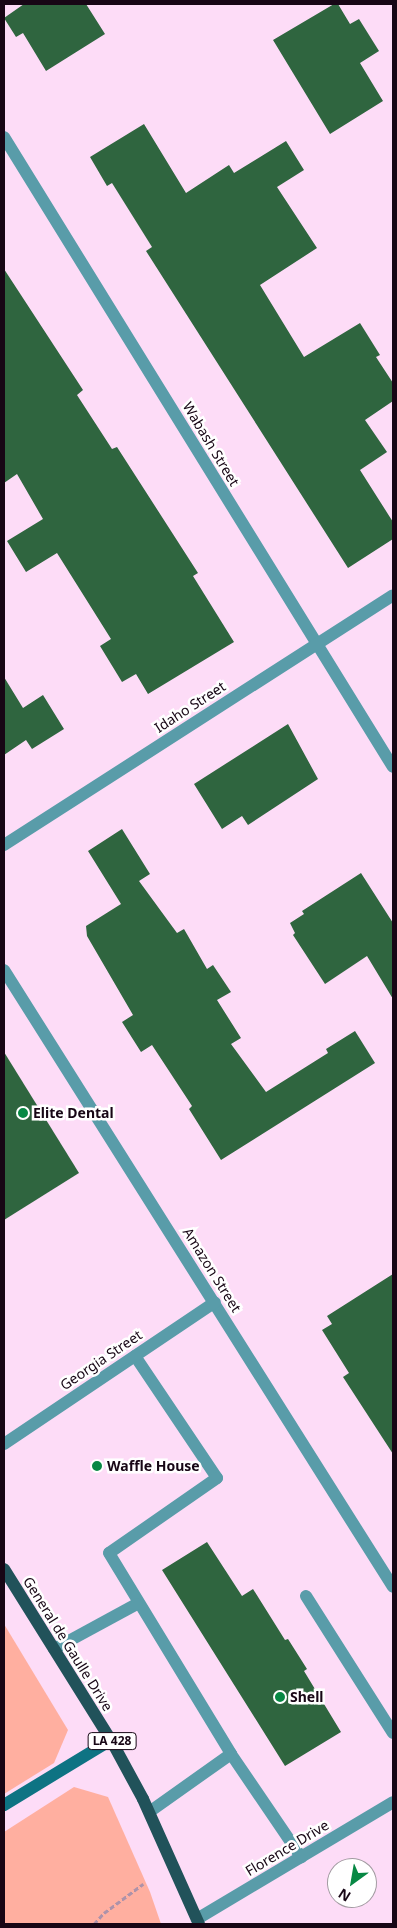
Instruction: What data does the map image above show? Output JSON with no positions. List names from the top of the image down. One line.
{"streets":{"main road":["General de Gaulle Drive","LA 428"],"street":["Wabash Street","Idaho Street","Amazon Street","Georgia Street","Florence Drive"]},"crossings":[["Wabash Street","Idaho Street"],["Amazon Street","Georgia Street"],["General de Gaulle Drive","Florence Drive"]],"places":["Elite Dental","Waffle House","Shell"],"north":"bottom left"}
